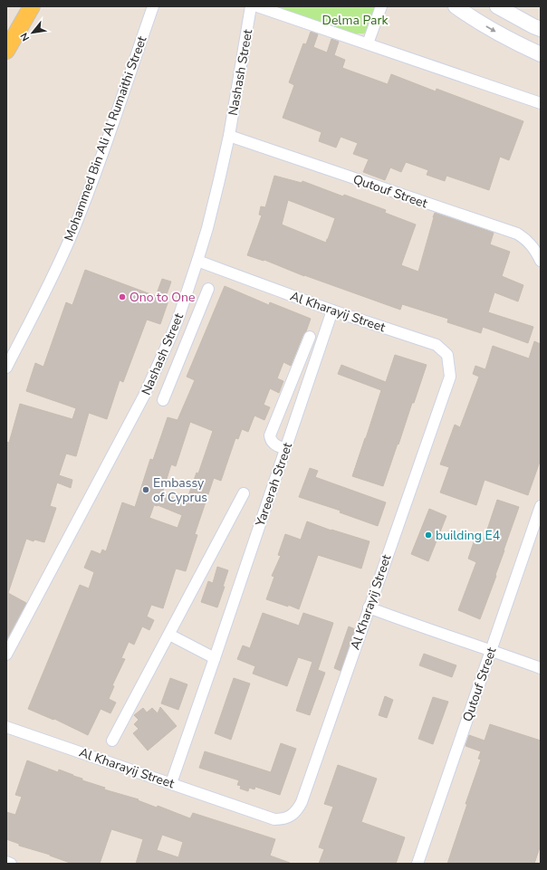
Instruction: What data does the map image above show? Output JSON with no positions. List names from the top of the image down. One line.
{"streets":{"street":["Nashash Street","Mohammed Bin Ali Al Rumaithi Street","Qutouf Street","Al Kharayij Street","Yareerah Street"]},"crossings":[["Nashash Street","Qutouf Street"],["Nashash Street","Al Kharayij Street"],["Al Kharayij Street","Yareerah Street"]],"parks":["Delma Park"],"places":["Ono to One","Embassy of Cyprus","building E4"],"north":"bottom left"}
